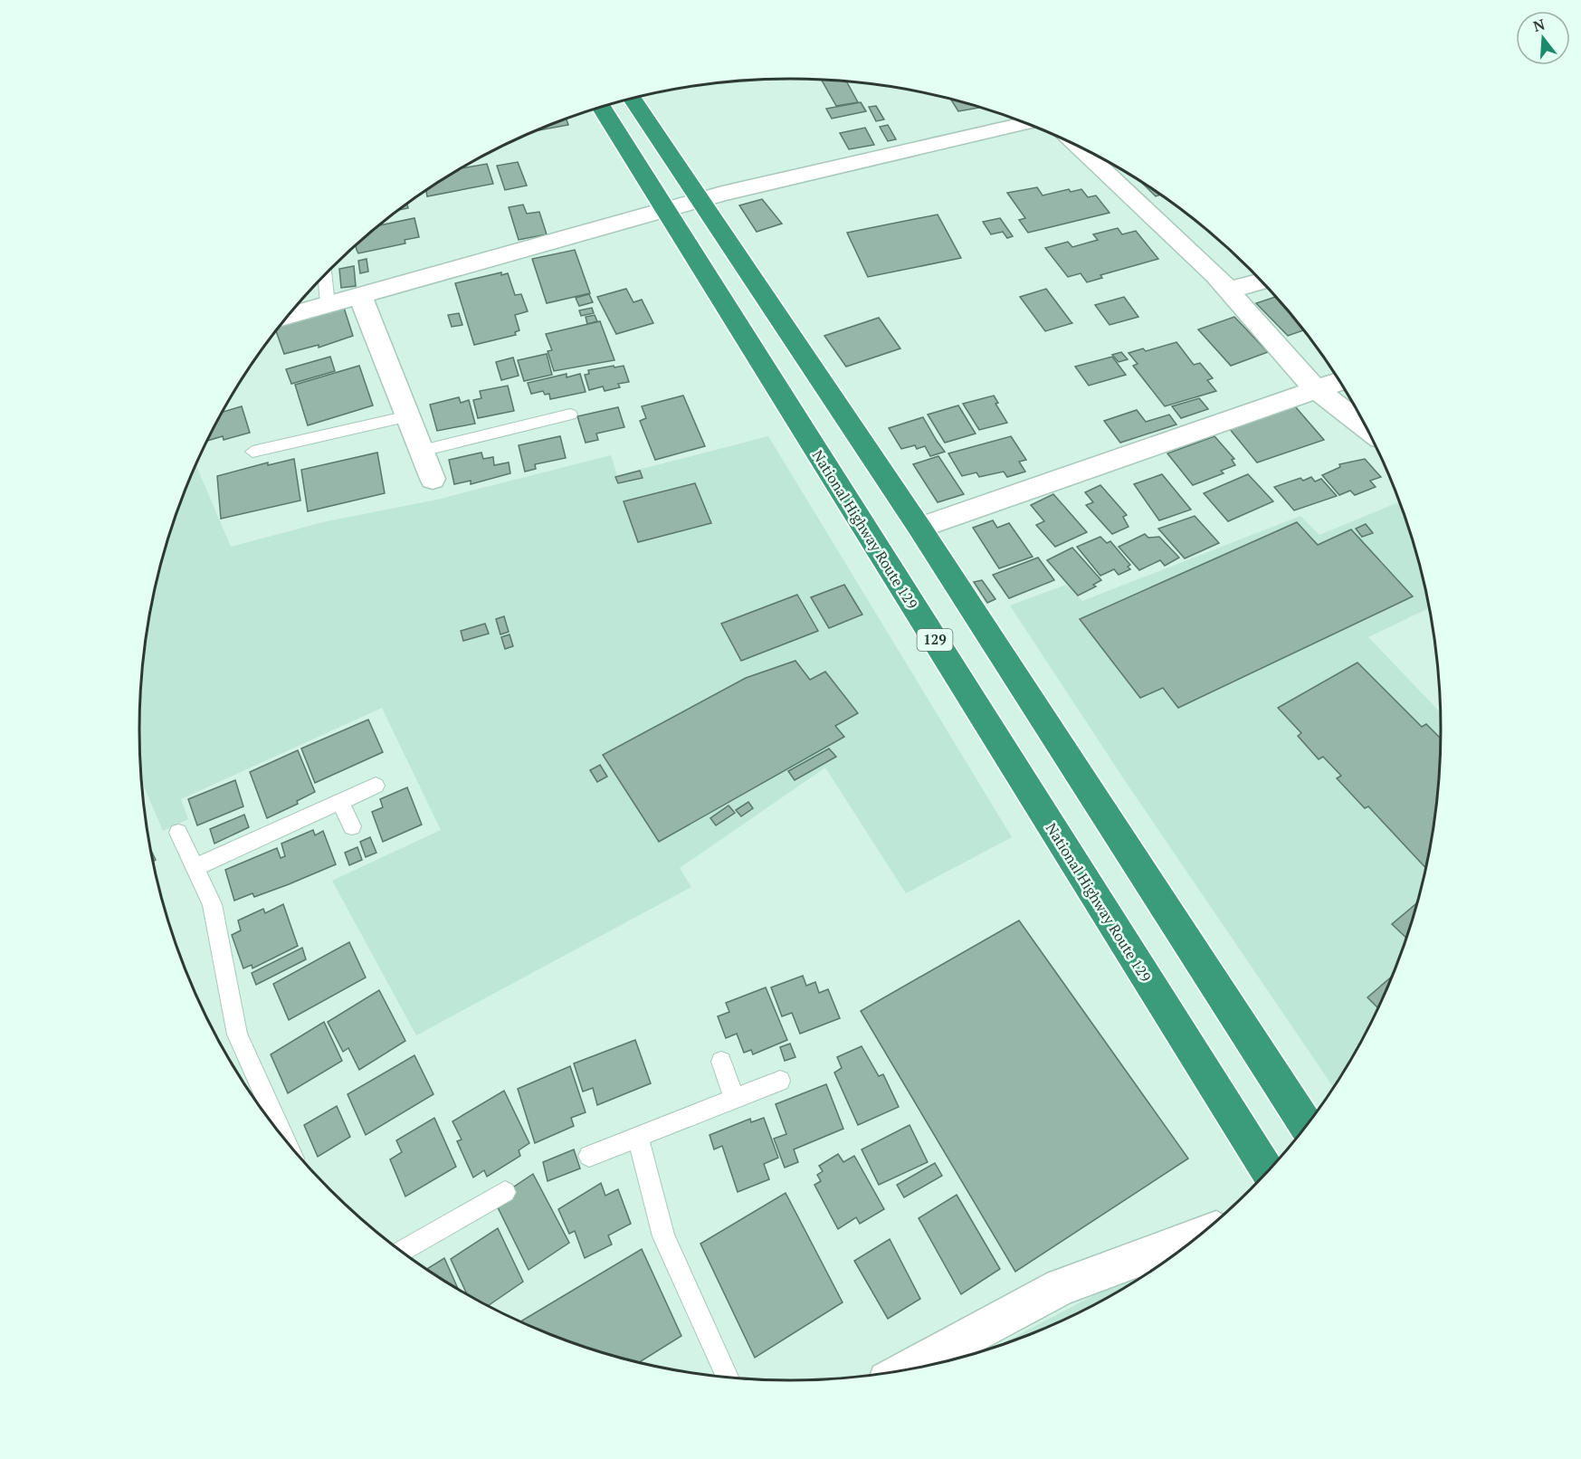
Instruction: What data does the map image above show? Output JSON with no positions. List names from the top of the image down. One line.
{"streets":{"highway":["National Highway Route 129","129"]},"north":"top"}
